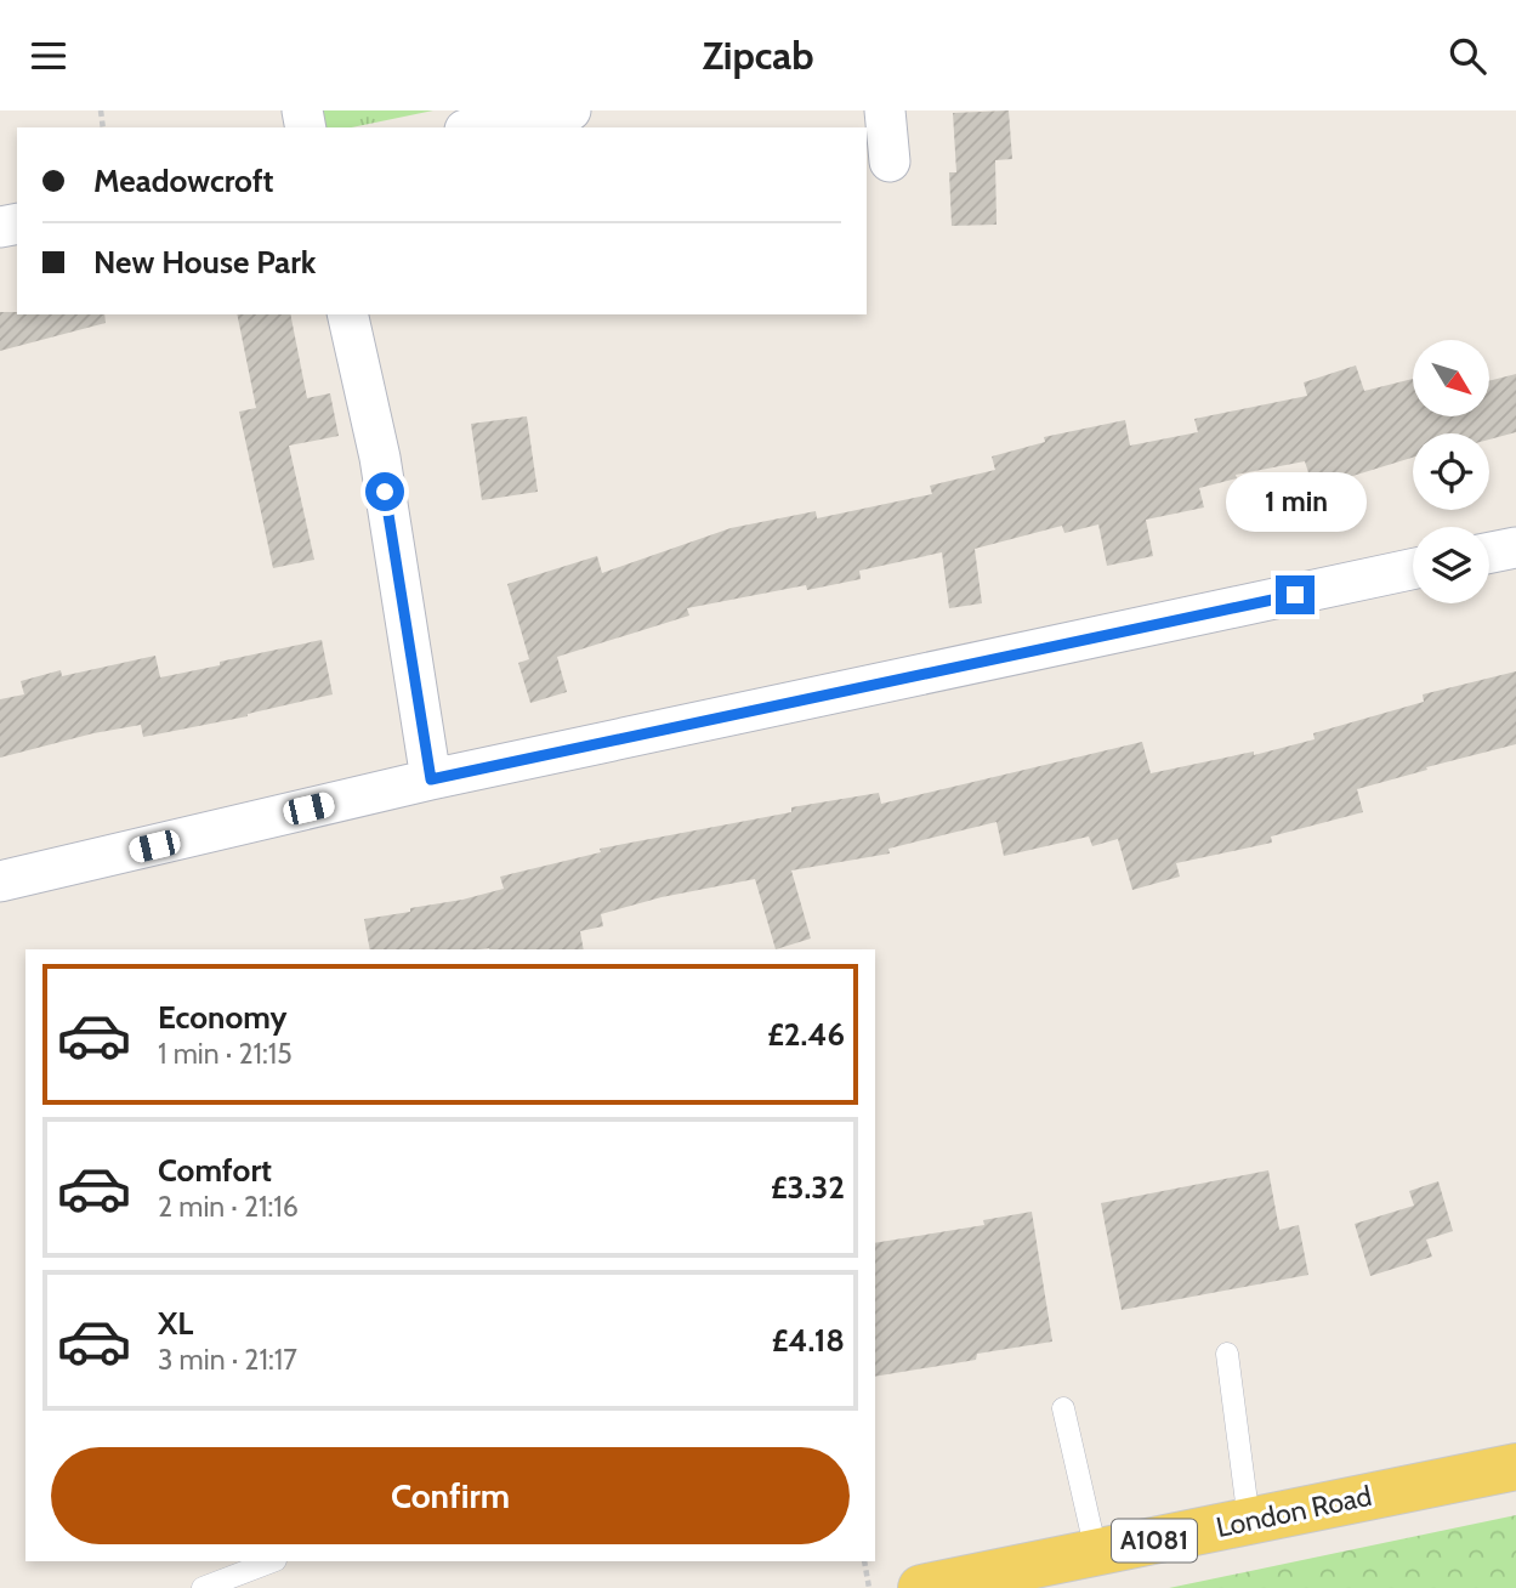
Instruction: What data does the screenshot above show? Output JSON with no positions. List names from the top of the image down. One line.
{"streets":{"main road":["London Road","A1081"]},"north":"bottom right","page":{"header":"Zipcab","banner":["Meadowcroft","New House Park"],"bubble":"1 min","list":[{"name":"Economy","note":"1 min · 21:15","value":"£2.46"},{"name":"Comfort","note":"2 min · 21:16","value":"£3.32"},{"name":"XL","note":"3 min · 21:17","value":"£4.18"}],"buttons":"Confirm"}}
